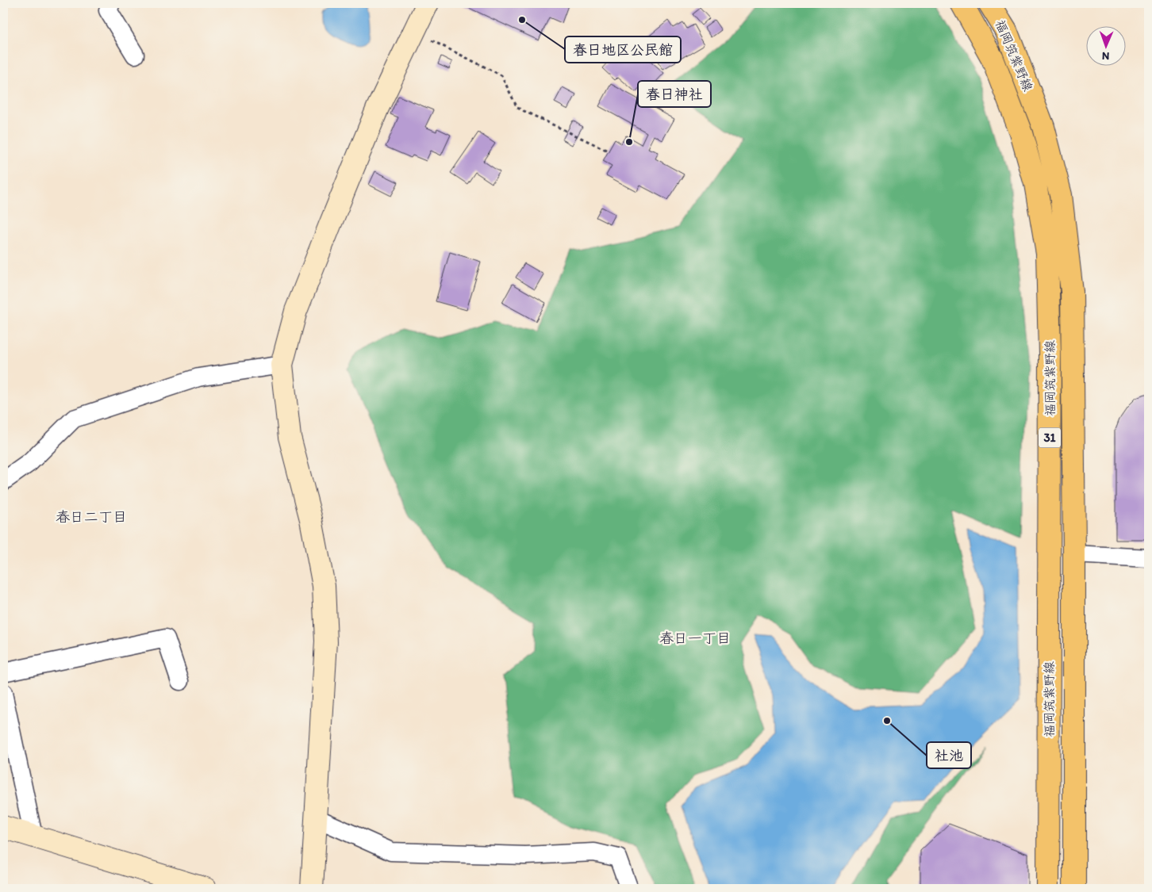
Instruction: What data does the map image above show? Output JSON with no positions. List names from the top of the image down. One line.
{"streets":{"main road":["福岡筑紫野線","31"]},"districts":["春日二丁目","春日一丁目"],"places":["春日地区公民館","春日神社","社池"],"north":"bottom"}
